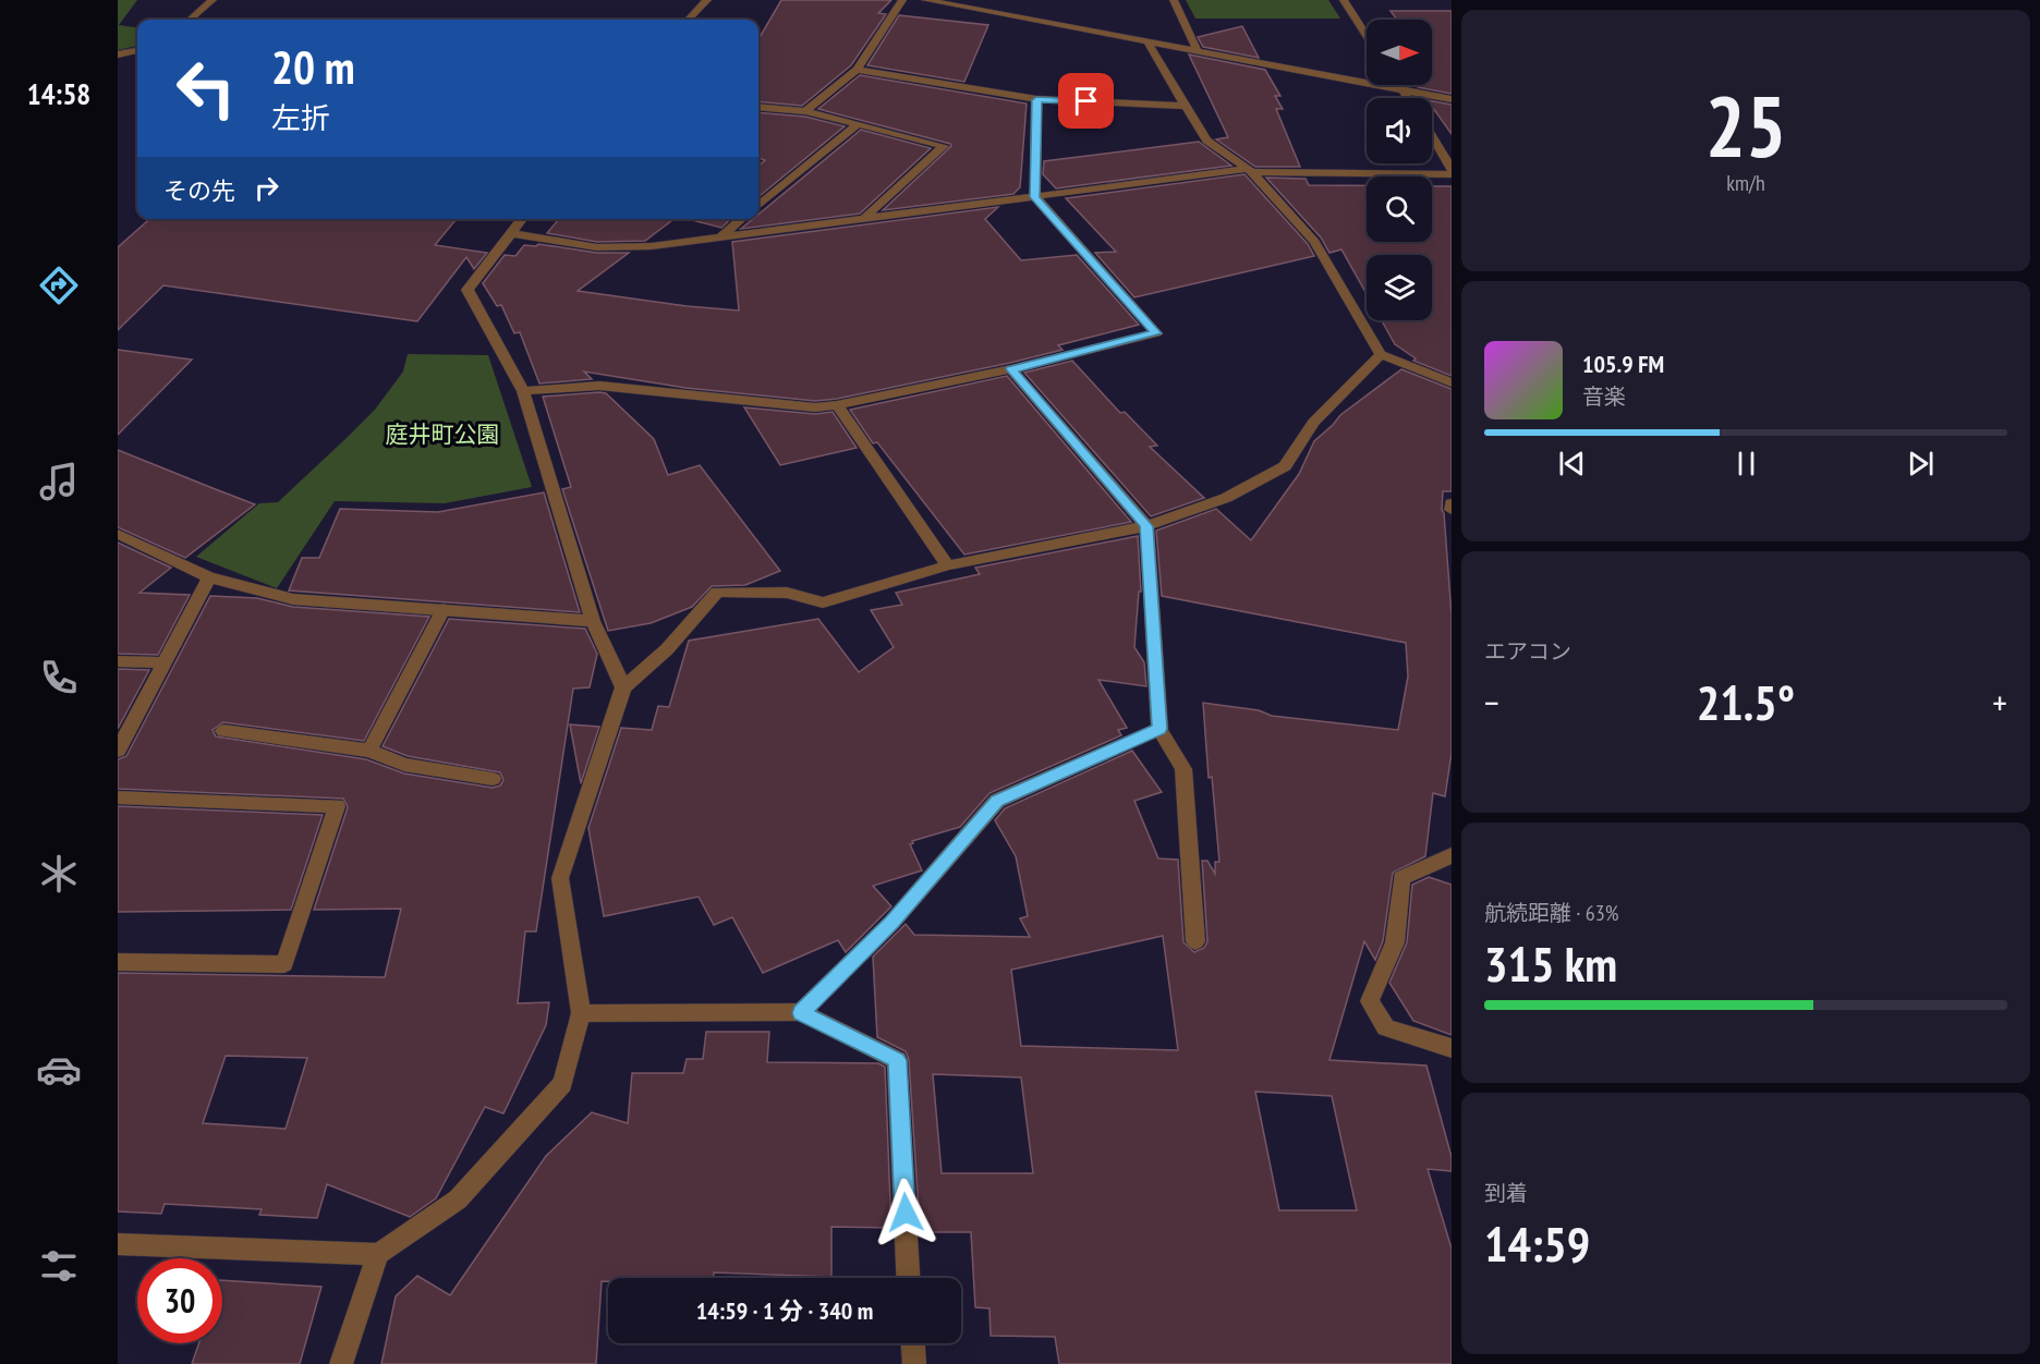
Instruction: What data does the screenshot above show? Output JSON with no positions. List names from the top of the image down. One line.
{"parks":["庭井町公園"],"north":"right","page":{"tabs":"14:58","tile":[["25","km/h"],"エアコン",["航続距離 · 63%","315 km"],["到着","14:59"]],"turn":["20 m","左折"],"then":"その先","song":["105.9 FM","音楽"],"heat":["−","21.5°","+"],"limit":"30","trip":"14:59 · 1 分 · 340 m"}}
